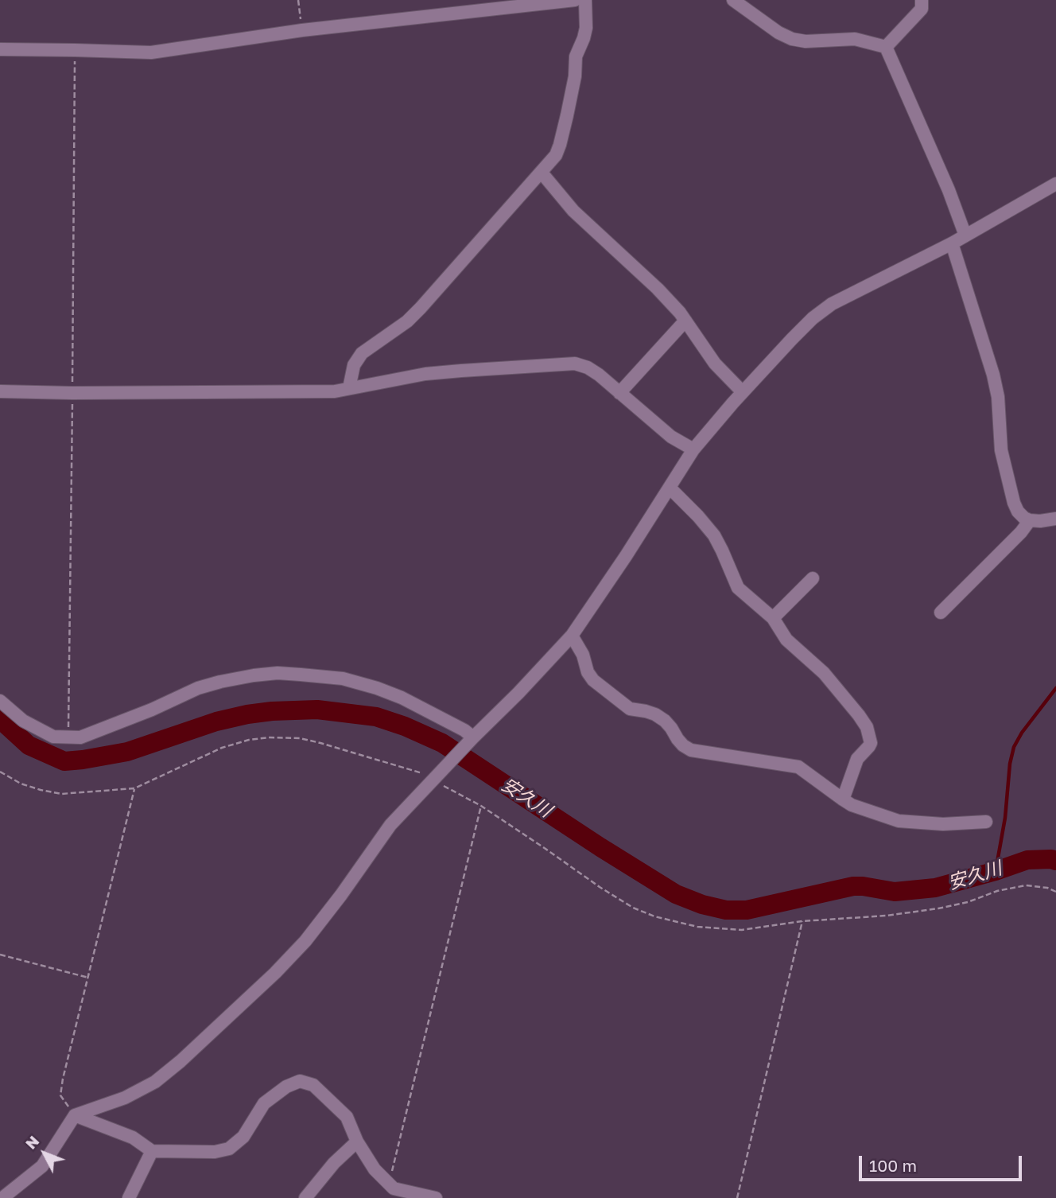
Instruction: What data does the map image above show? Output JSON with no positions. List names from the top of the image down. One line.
{"water":["安久川"],"scale_bar":"100 m","north":"top left"}
